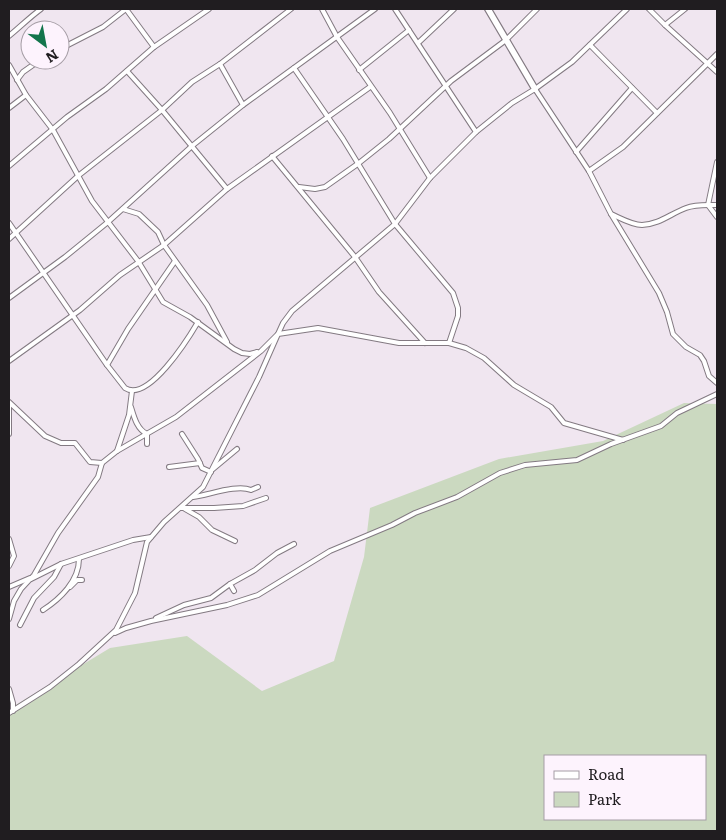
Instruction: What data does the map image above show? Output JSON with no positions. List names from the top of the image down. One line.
{"legend":["Road","Park"],"north":"bottom right"}
